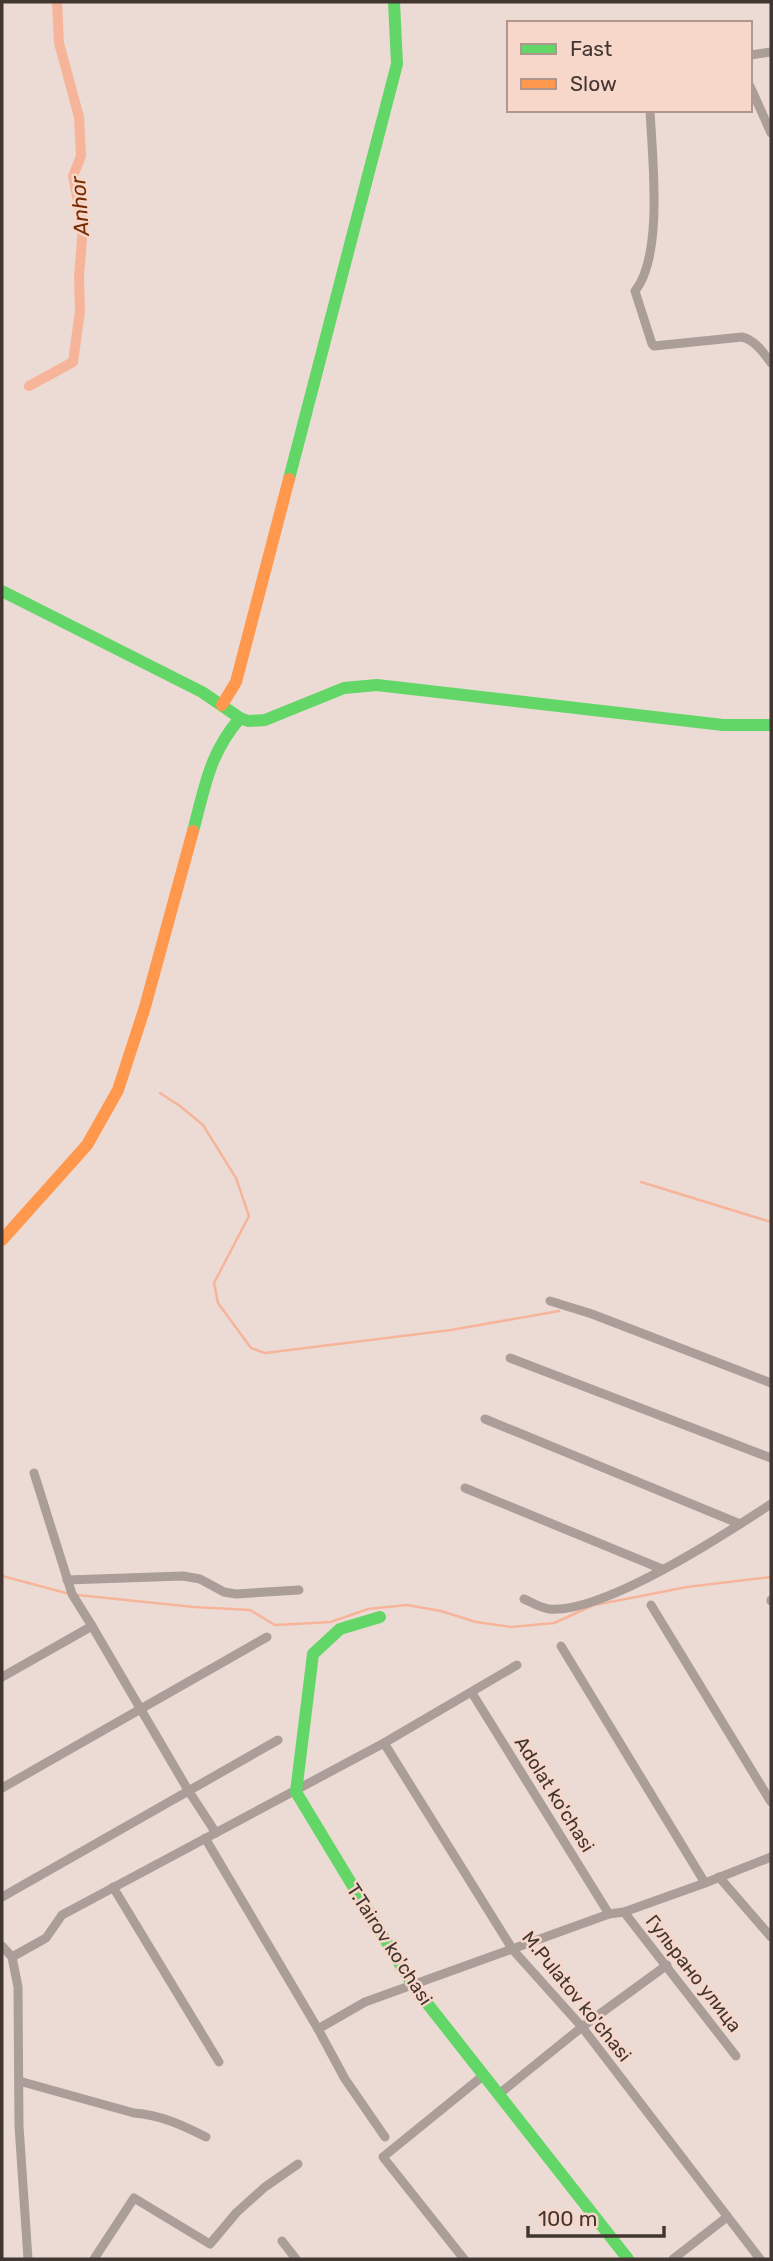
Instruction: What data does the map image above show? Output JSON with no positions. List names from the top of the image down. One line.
{"streets":{"street":["Adolat ko'chasi","T.Tairov ko'chasi","Гульрано улица","M.Pulatov ko'chasi"]},"water":["Anhor"],"legend":["Fast","Slow"],"scale_bar":"100 m"}
